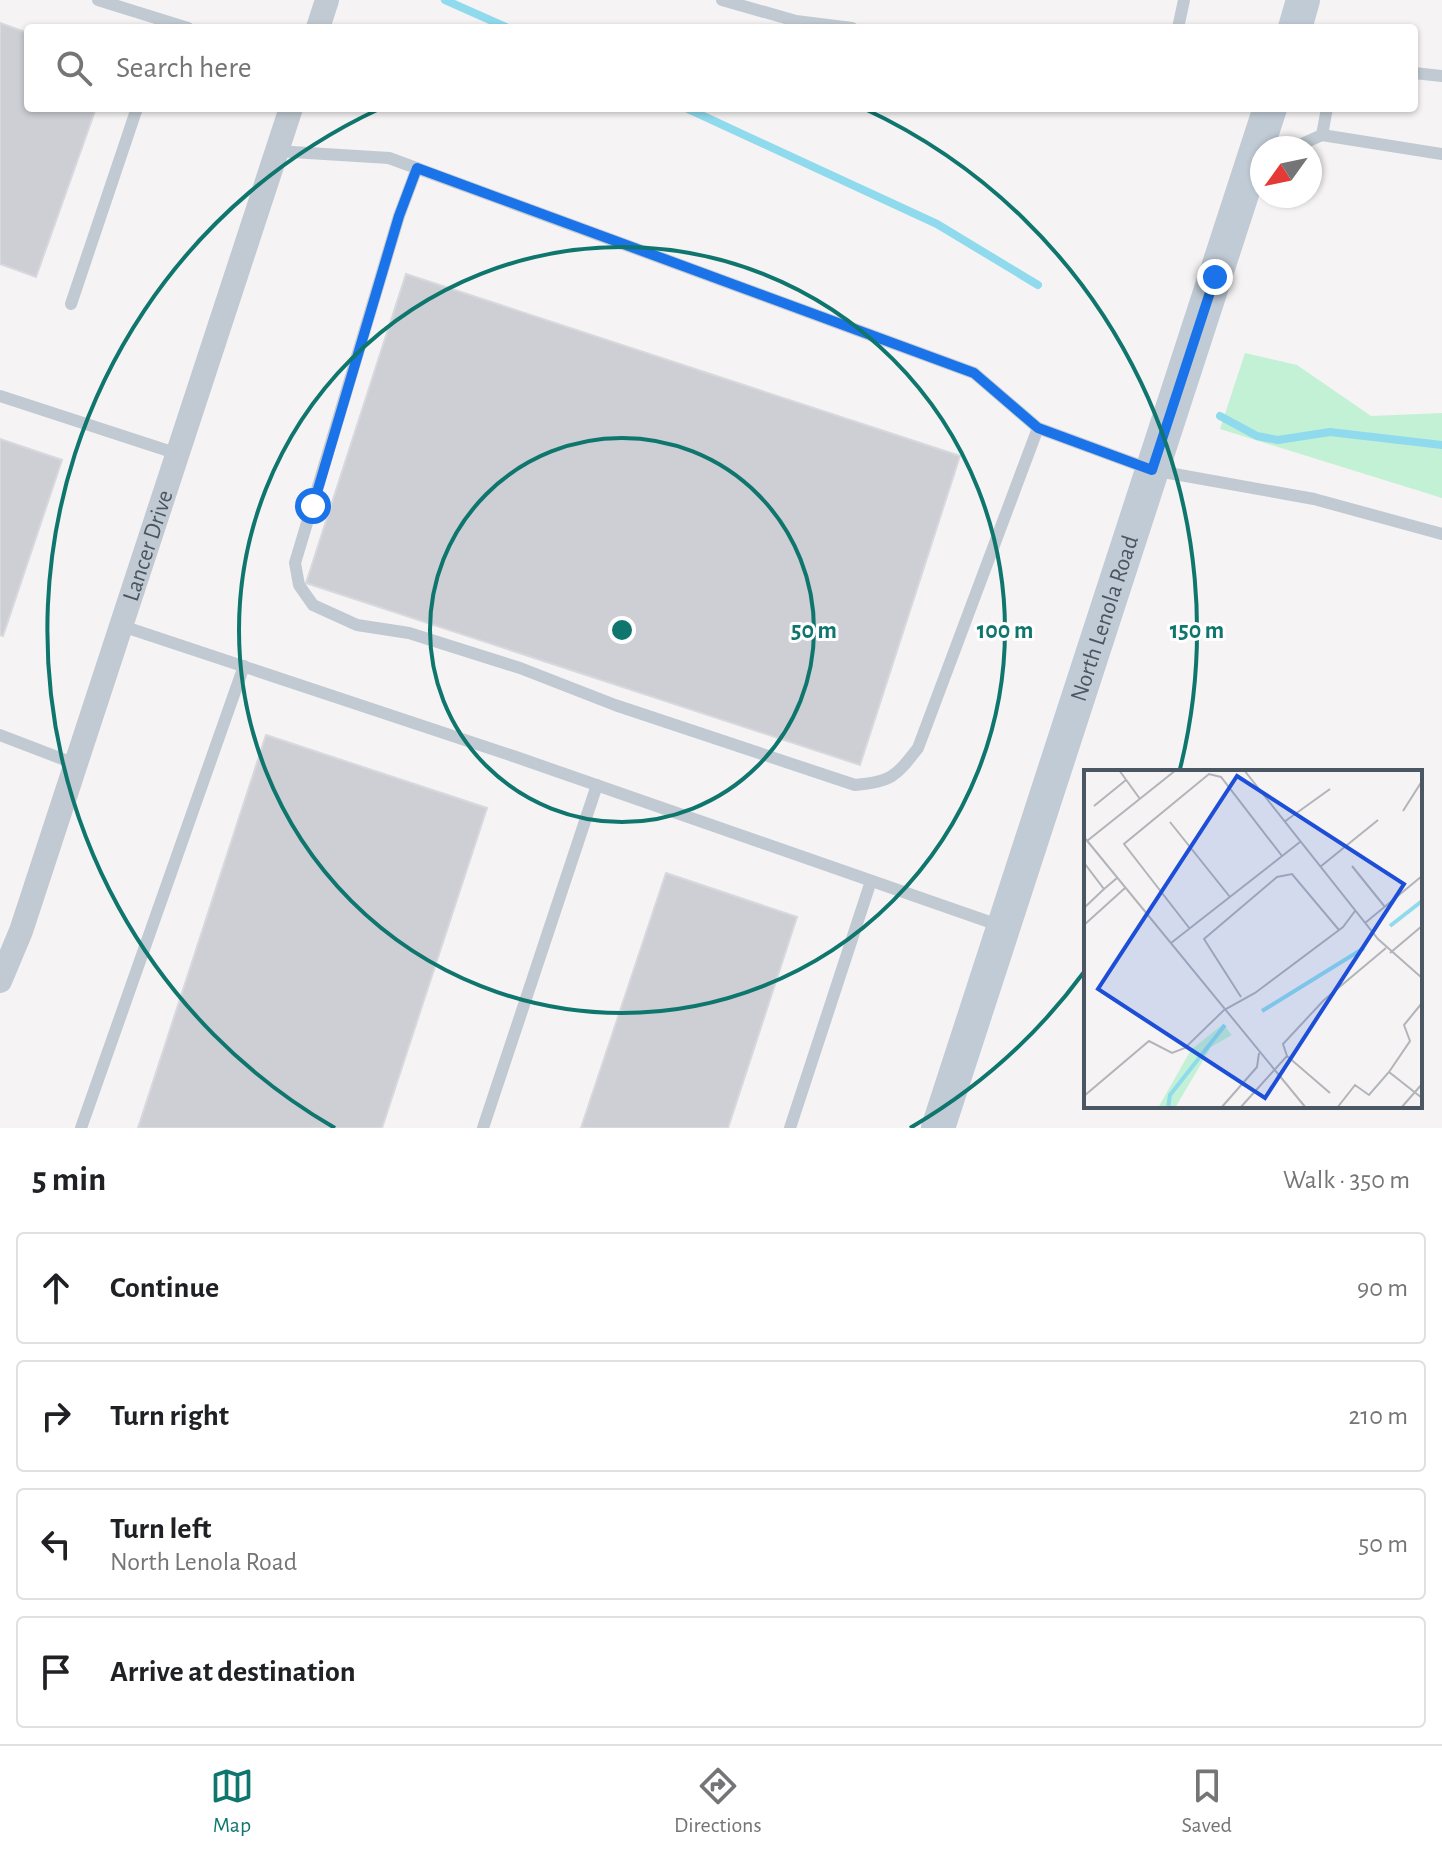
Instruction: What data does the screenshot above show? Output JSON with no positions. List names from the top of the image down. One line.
{"streets":{"main road":["North Lenola Road"],"street":["Lancer Drive"]},"north":"bottom left","page":{"search":"Search here","heading":["5 min","Walk · 350 m"],"list":[["Continue","90 m"],["Turn right","210 m"],["Turn left","North Lenola Road","50 m"],"Arrive at destination"],"nav":["Map","Directions","Saved"]},"rings":["50 m","100 m","150 m"]}
